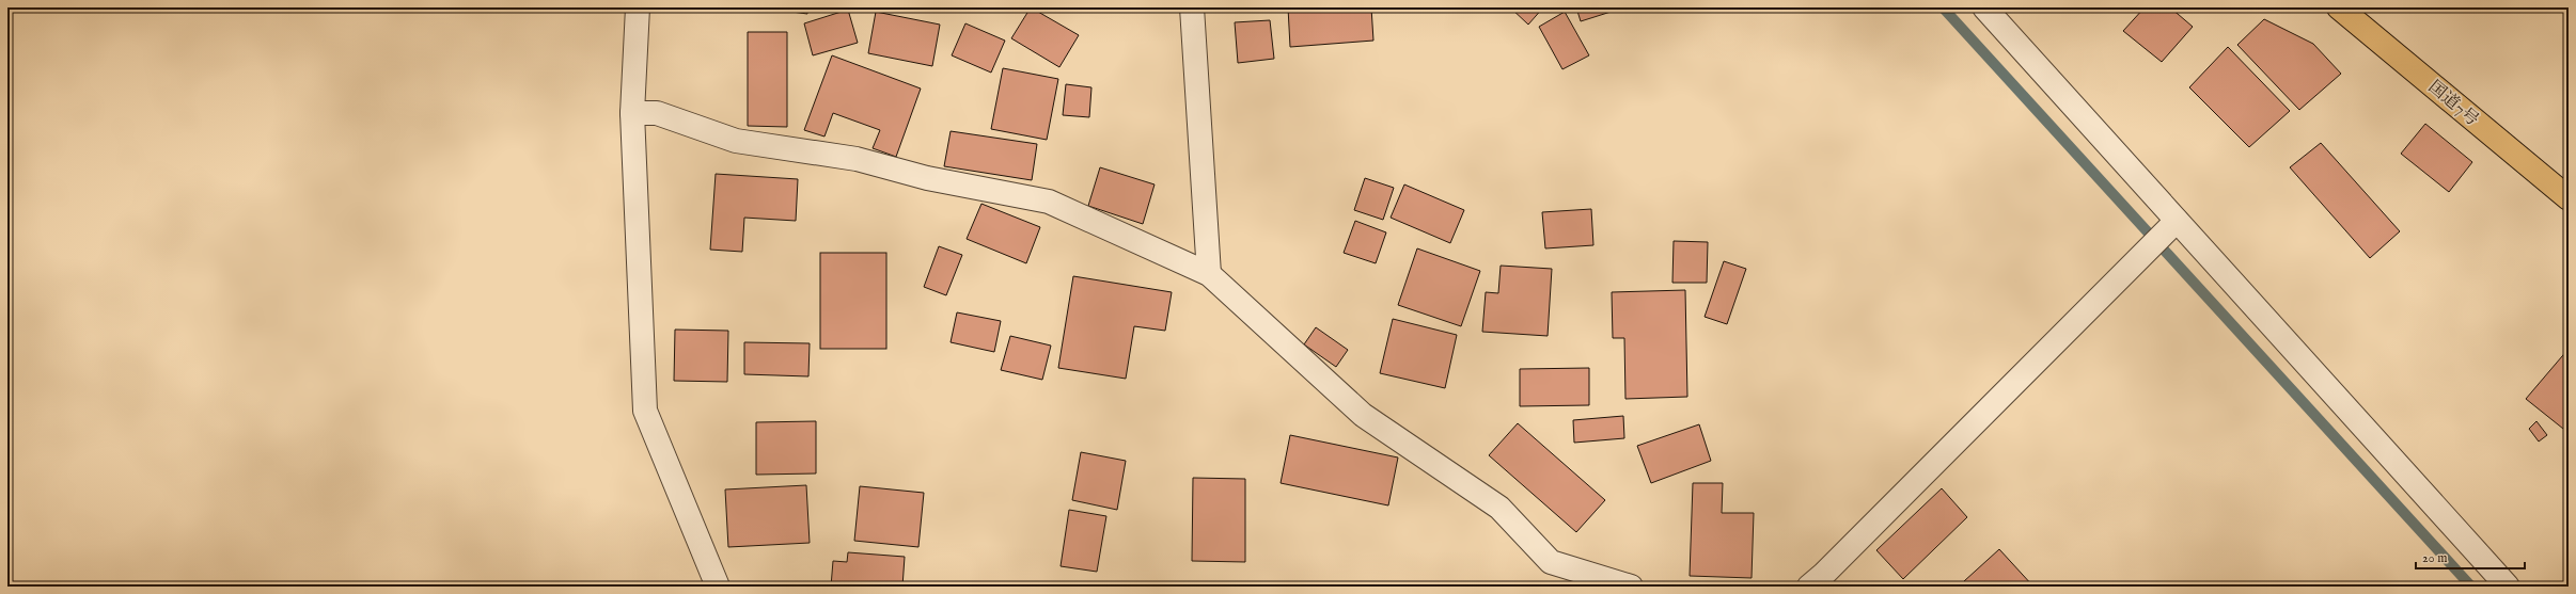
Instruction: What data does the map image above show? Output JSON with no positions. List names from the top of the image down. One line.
{"streets":{"highway":["国道7号"]},"scale_bar":"20 m"}
